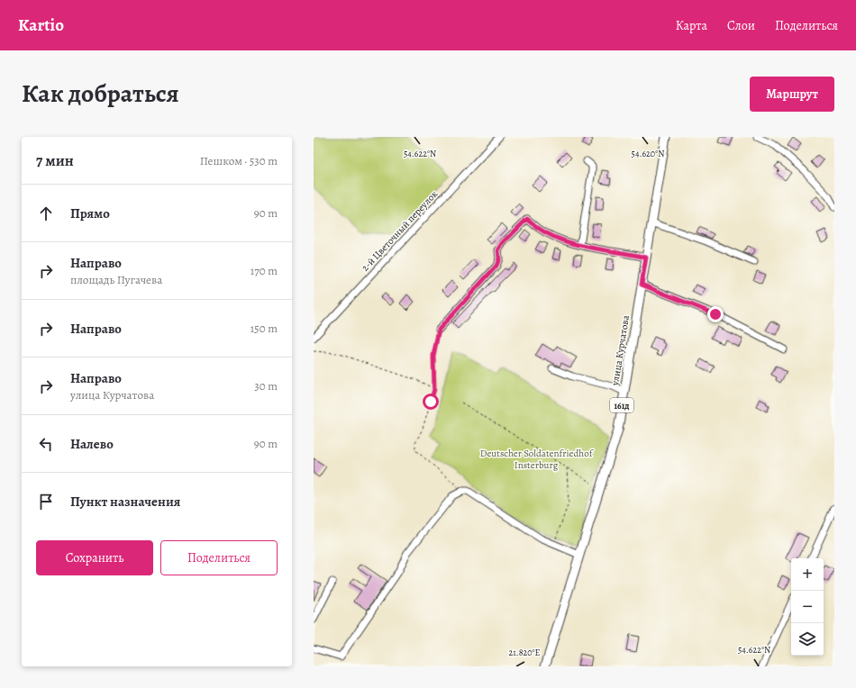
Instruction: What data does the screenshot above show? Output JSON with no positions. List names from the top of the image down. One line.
{"streets":{"main road":["улица Курчатова","161д"],"street":["2-й Цветочный переулок"]},"parks":["Deutscher Soldatenfriedhof Insterburg"],"page":{"header":"Kartio","nav":["Карта","Слои","Поделиться"],"title":"Как добраться","buttons":["Маршрут",["Сохранить","Поделиться"]],"heading":["7 мин","Пешком · 530 m"],"list":[["Прямо","90 m"],["Направо","площадь Пугачева","170 m"],["Направо","150 m"],["Направо","улица Курчатова","30 m"],["Налево","90 m"],"Пункт назначения"],"map_buttons":["+","−"]},"coordinates":["54.622°N","54.620°N","21.820°E"]}
